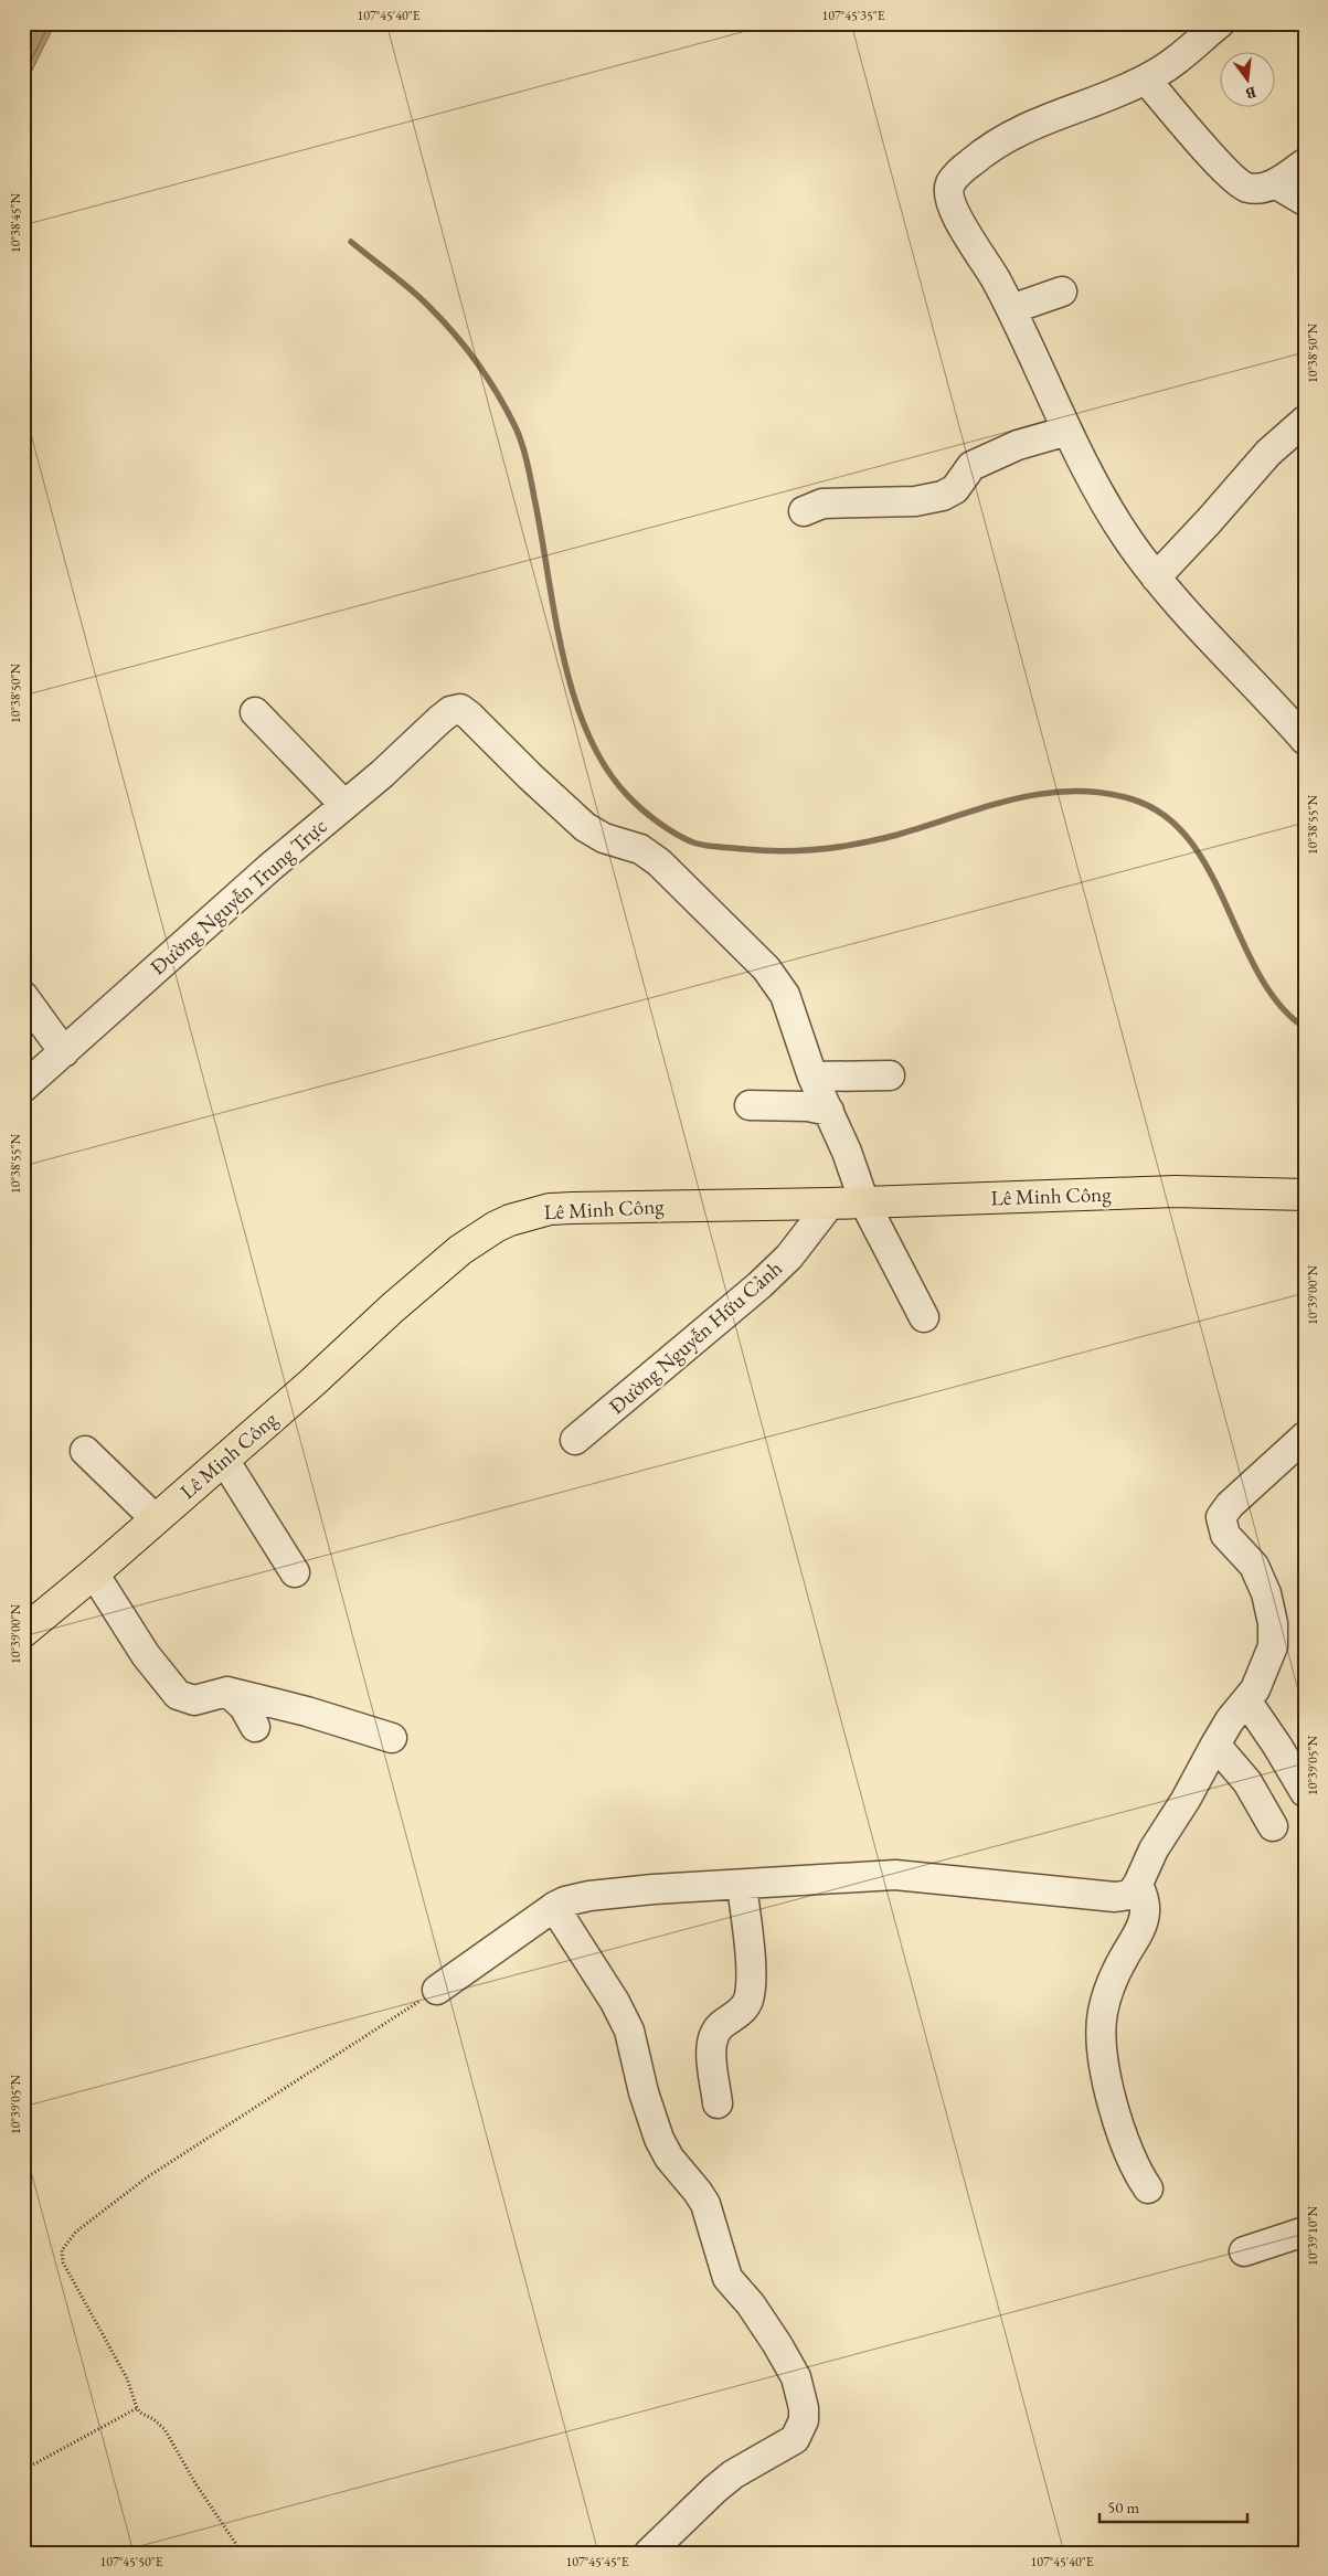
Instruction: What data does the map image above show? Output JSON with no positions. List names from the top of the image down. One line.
{"streets":{"main road":["Lê Minh Công"],"street":["Đường Nguyễn Trung Trực","Đường Nguyễn Hữu Cảnh"]},"crossings":[["Lê Minh Công","Đường Nguyễn Hữu Cảnh"]],"scale_bar":"50 m","north":"bottom","coordinates":["107°45'40\"E","107°45'35\"E","10°38'45\"N","10°38'50\"N","10°38'55\"N","10°39'00\"N","10°39'05\"N","10°39'10\"N","107°45'50\"E","107°45'45\"E"]}
